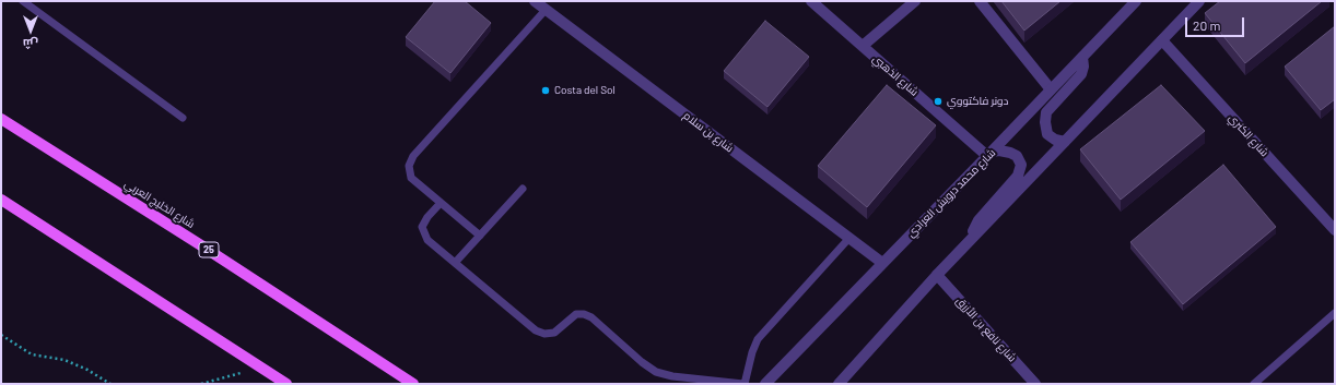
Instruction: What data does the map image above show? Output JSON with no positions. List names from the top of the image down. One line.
{"streets":{"main road":["شارع الخليج العربي","25"],"street":["شارع الذهبي","شارع بن سلام","شارع الكنري","شارع محمد درويش العرادي","شارع نافع بن الأزرق"]},"crossings":[["شارع الذهبي","شارع محمد درويش العرادي"],["شارع بن سلام","شارع محمد درويش العرادي"]],"places":["Costa del Sol","دونر فاكتووي"],"scale_bar":"20 m","north":"bottom"}
